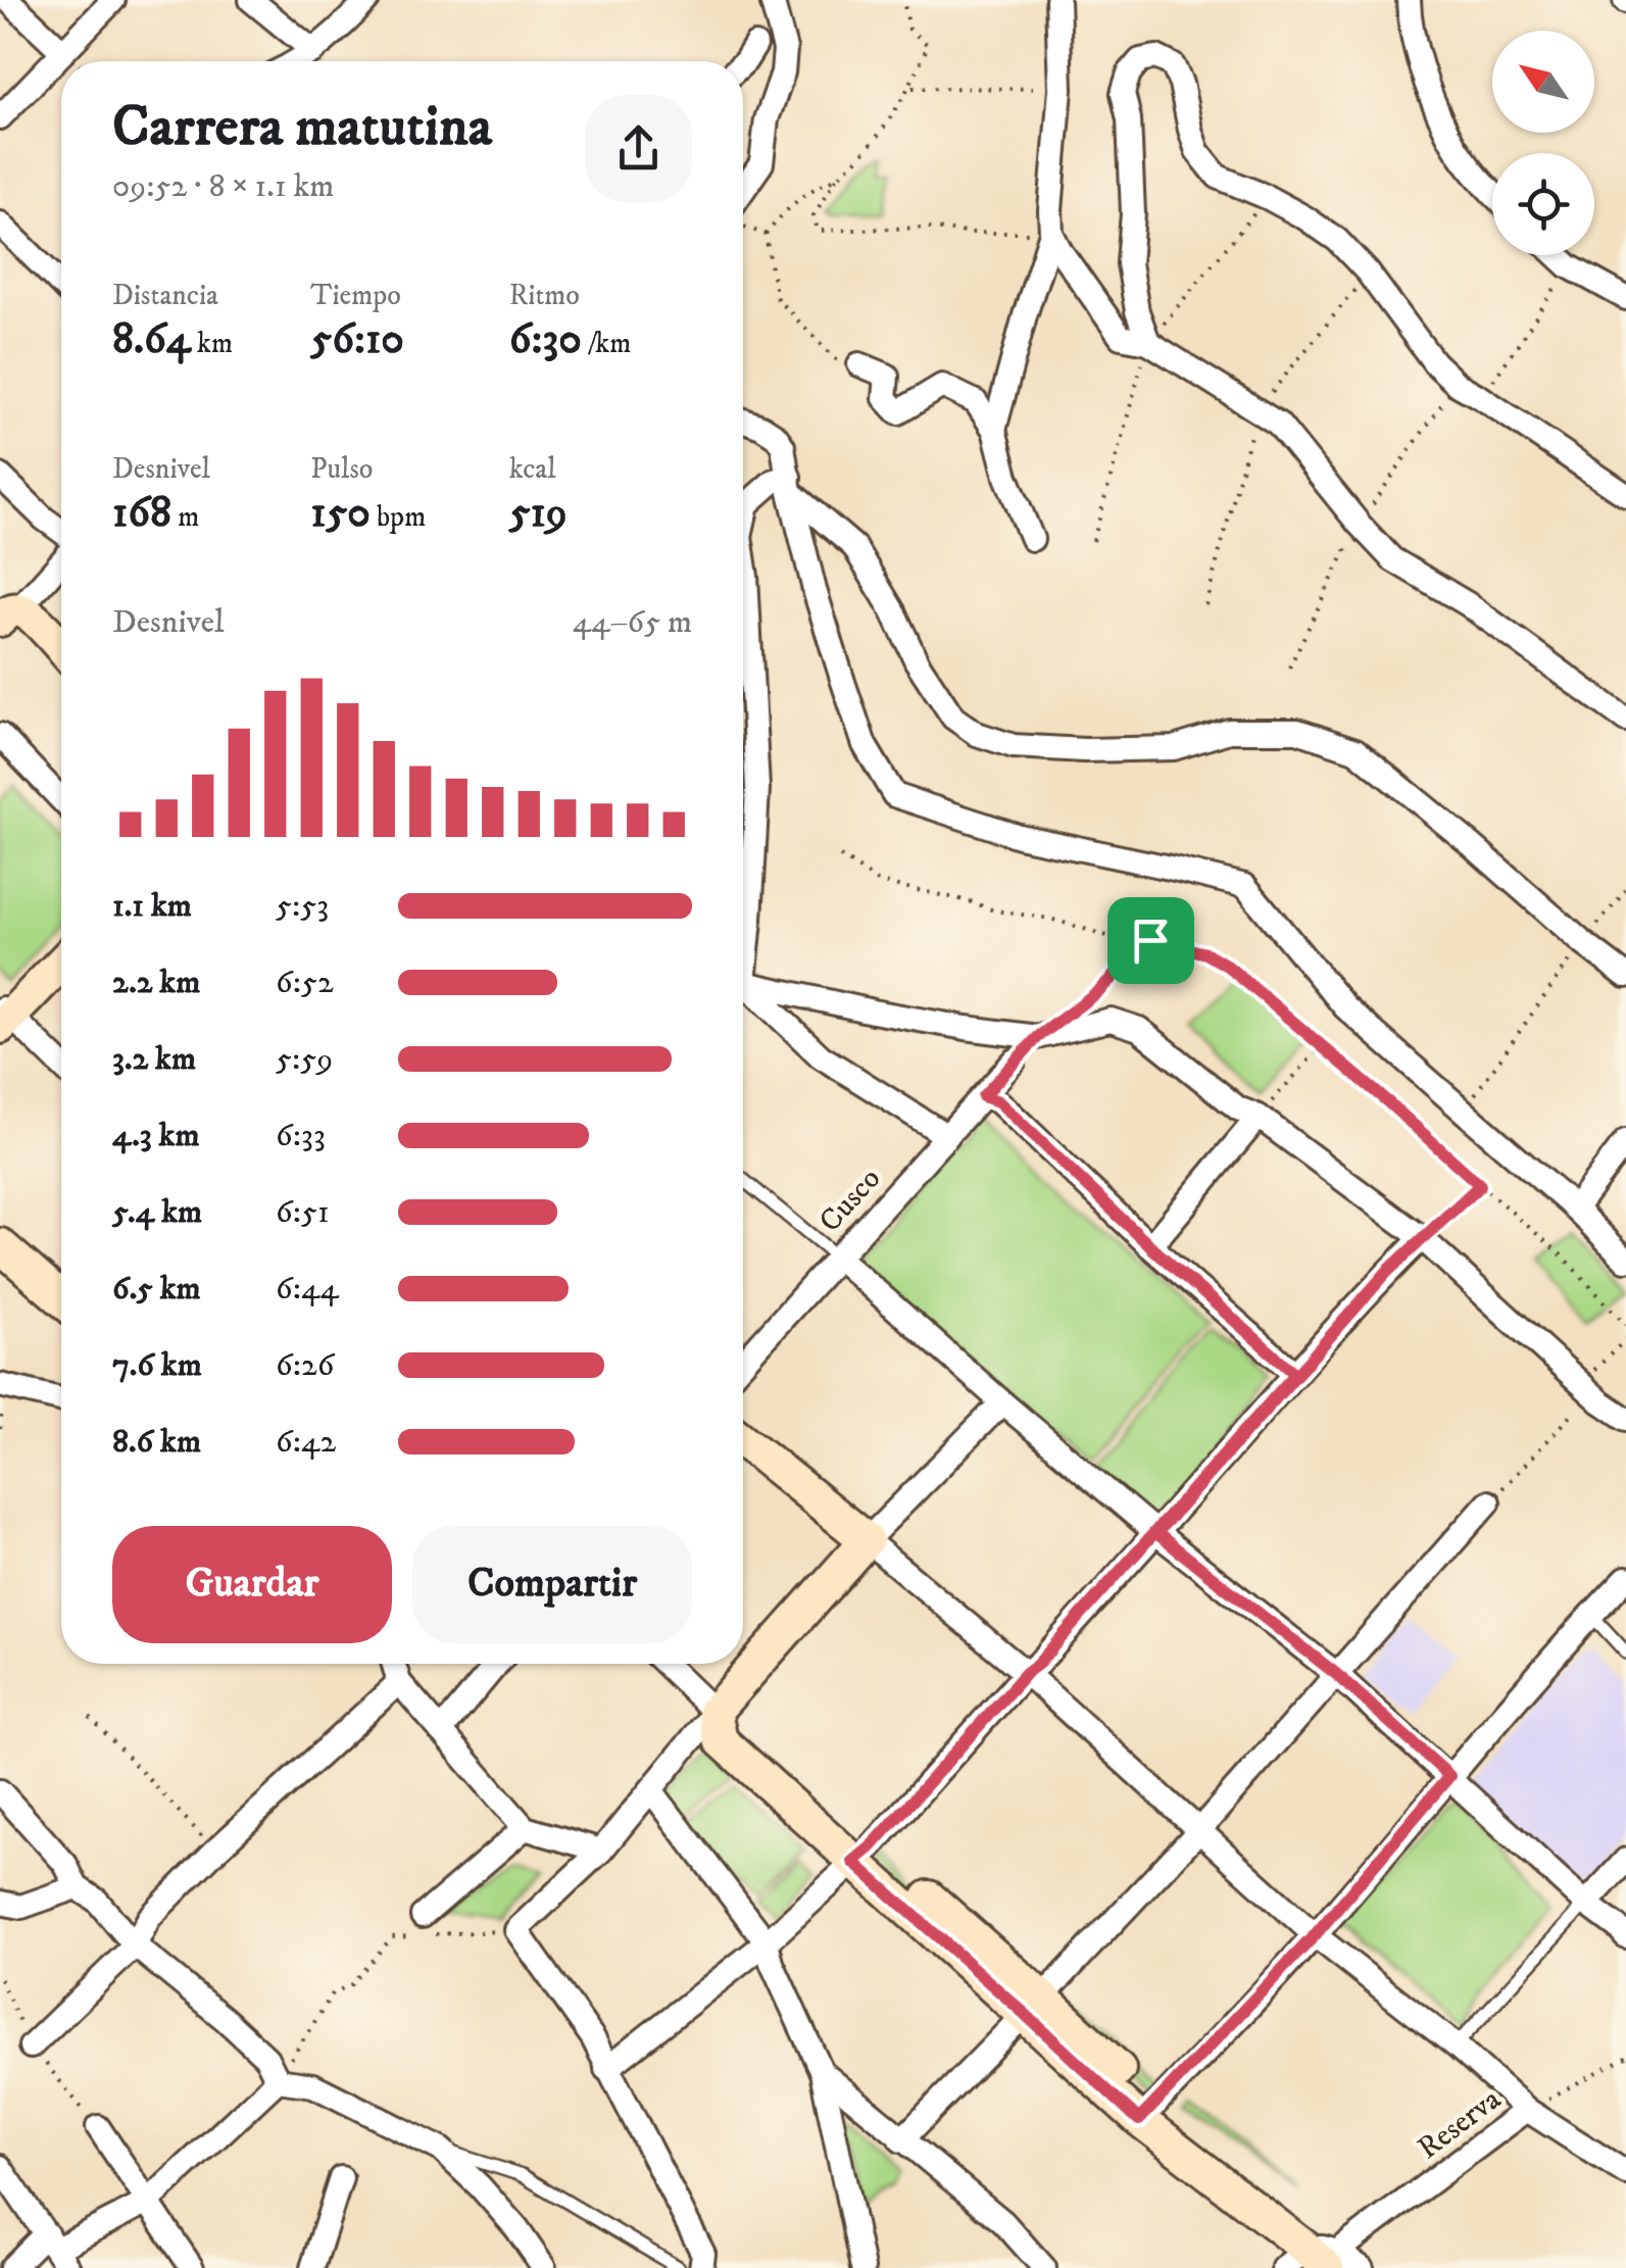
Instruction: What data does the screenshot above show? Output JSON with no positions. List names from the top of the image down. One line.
{"streets":{"street":["Cusco","Reserva"]},"north":"top left","page":{"heading":["Carrera matutina","09:52 · 8 × 1.1 km"],"stats":[["Distancia","8.64 km"],["Tiempo","56:10"],["Ritmo","6:30 /km"],["Desnivel","168 m"],["Pulso","150 bpm"],["kcal","519"]],"chart":["Desnivel","44–65 m"],"list":[{"name":"1.1 km","note":"5:53"},{"name":"2.2 km","note":"6:52"},{"name":"3.2 km","note":"5:59"},{"name":"4.3 km","note":"6:33"},{"name":"5.4 km","note":"6:51"},{"name":"6.5 km","note":"6:44"},{"name":"7.6 km","note":"6:26"},{"name":"8.6 km","note":"6:42"}],"buttons":["Guardar","Compartir"]}}
